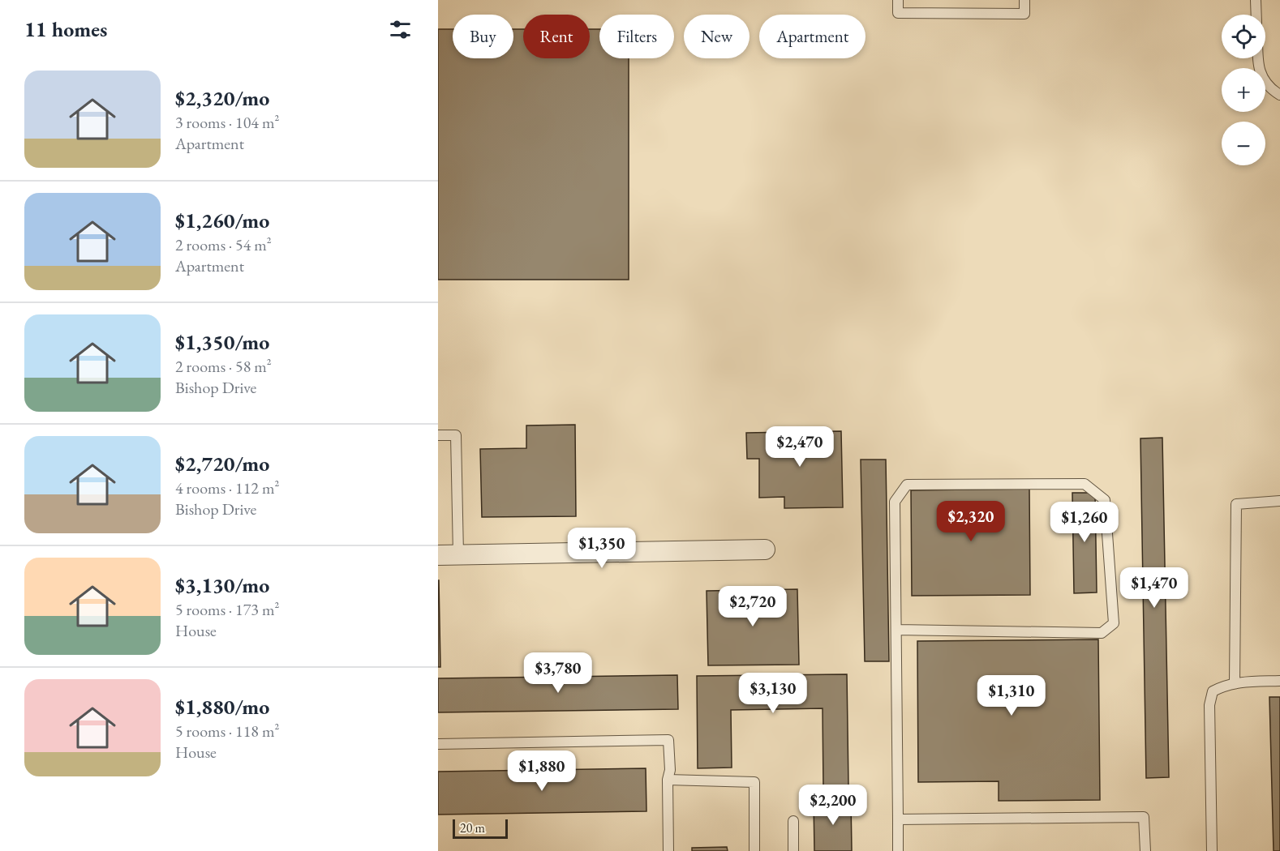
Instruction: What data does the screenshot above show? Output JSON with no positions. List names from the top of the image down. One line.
{"scale_bar":"20 m","page":{"heading":"11 homes","map_buttons":["+","−"],"chip":["Buy","Rent","Filters","New","Apartment"],"list":[{"name":"$2,320/mo","note":"3 rooms · 104 m² · Apartment"},{"name":"$1,260/mo","note":"2 rooms · 54 m² · Apartment"},{"name":"$1,350/mo","note":"2 rooms · 58 m² · Bishop Drive"},{"name":"$2,720/mo","note":"4 rooms · 112 m² · Bishop Drive"},{"name":"$3,130/mo","note":"5 rooms · 173 m² · House"},{"name":"$1,880/mo","note":"5 rooms · 118 m² · House"}],"price":["$2,470","$2,320","$1,260","$1,350","$1,470","$2,720","$3,780","$3,130","$1,310","$1,880","$2,200"],"scale":"20 m"}}
